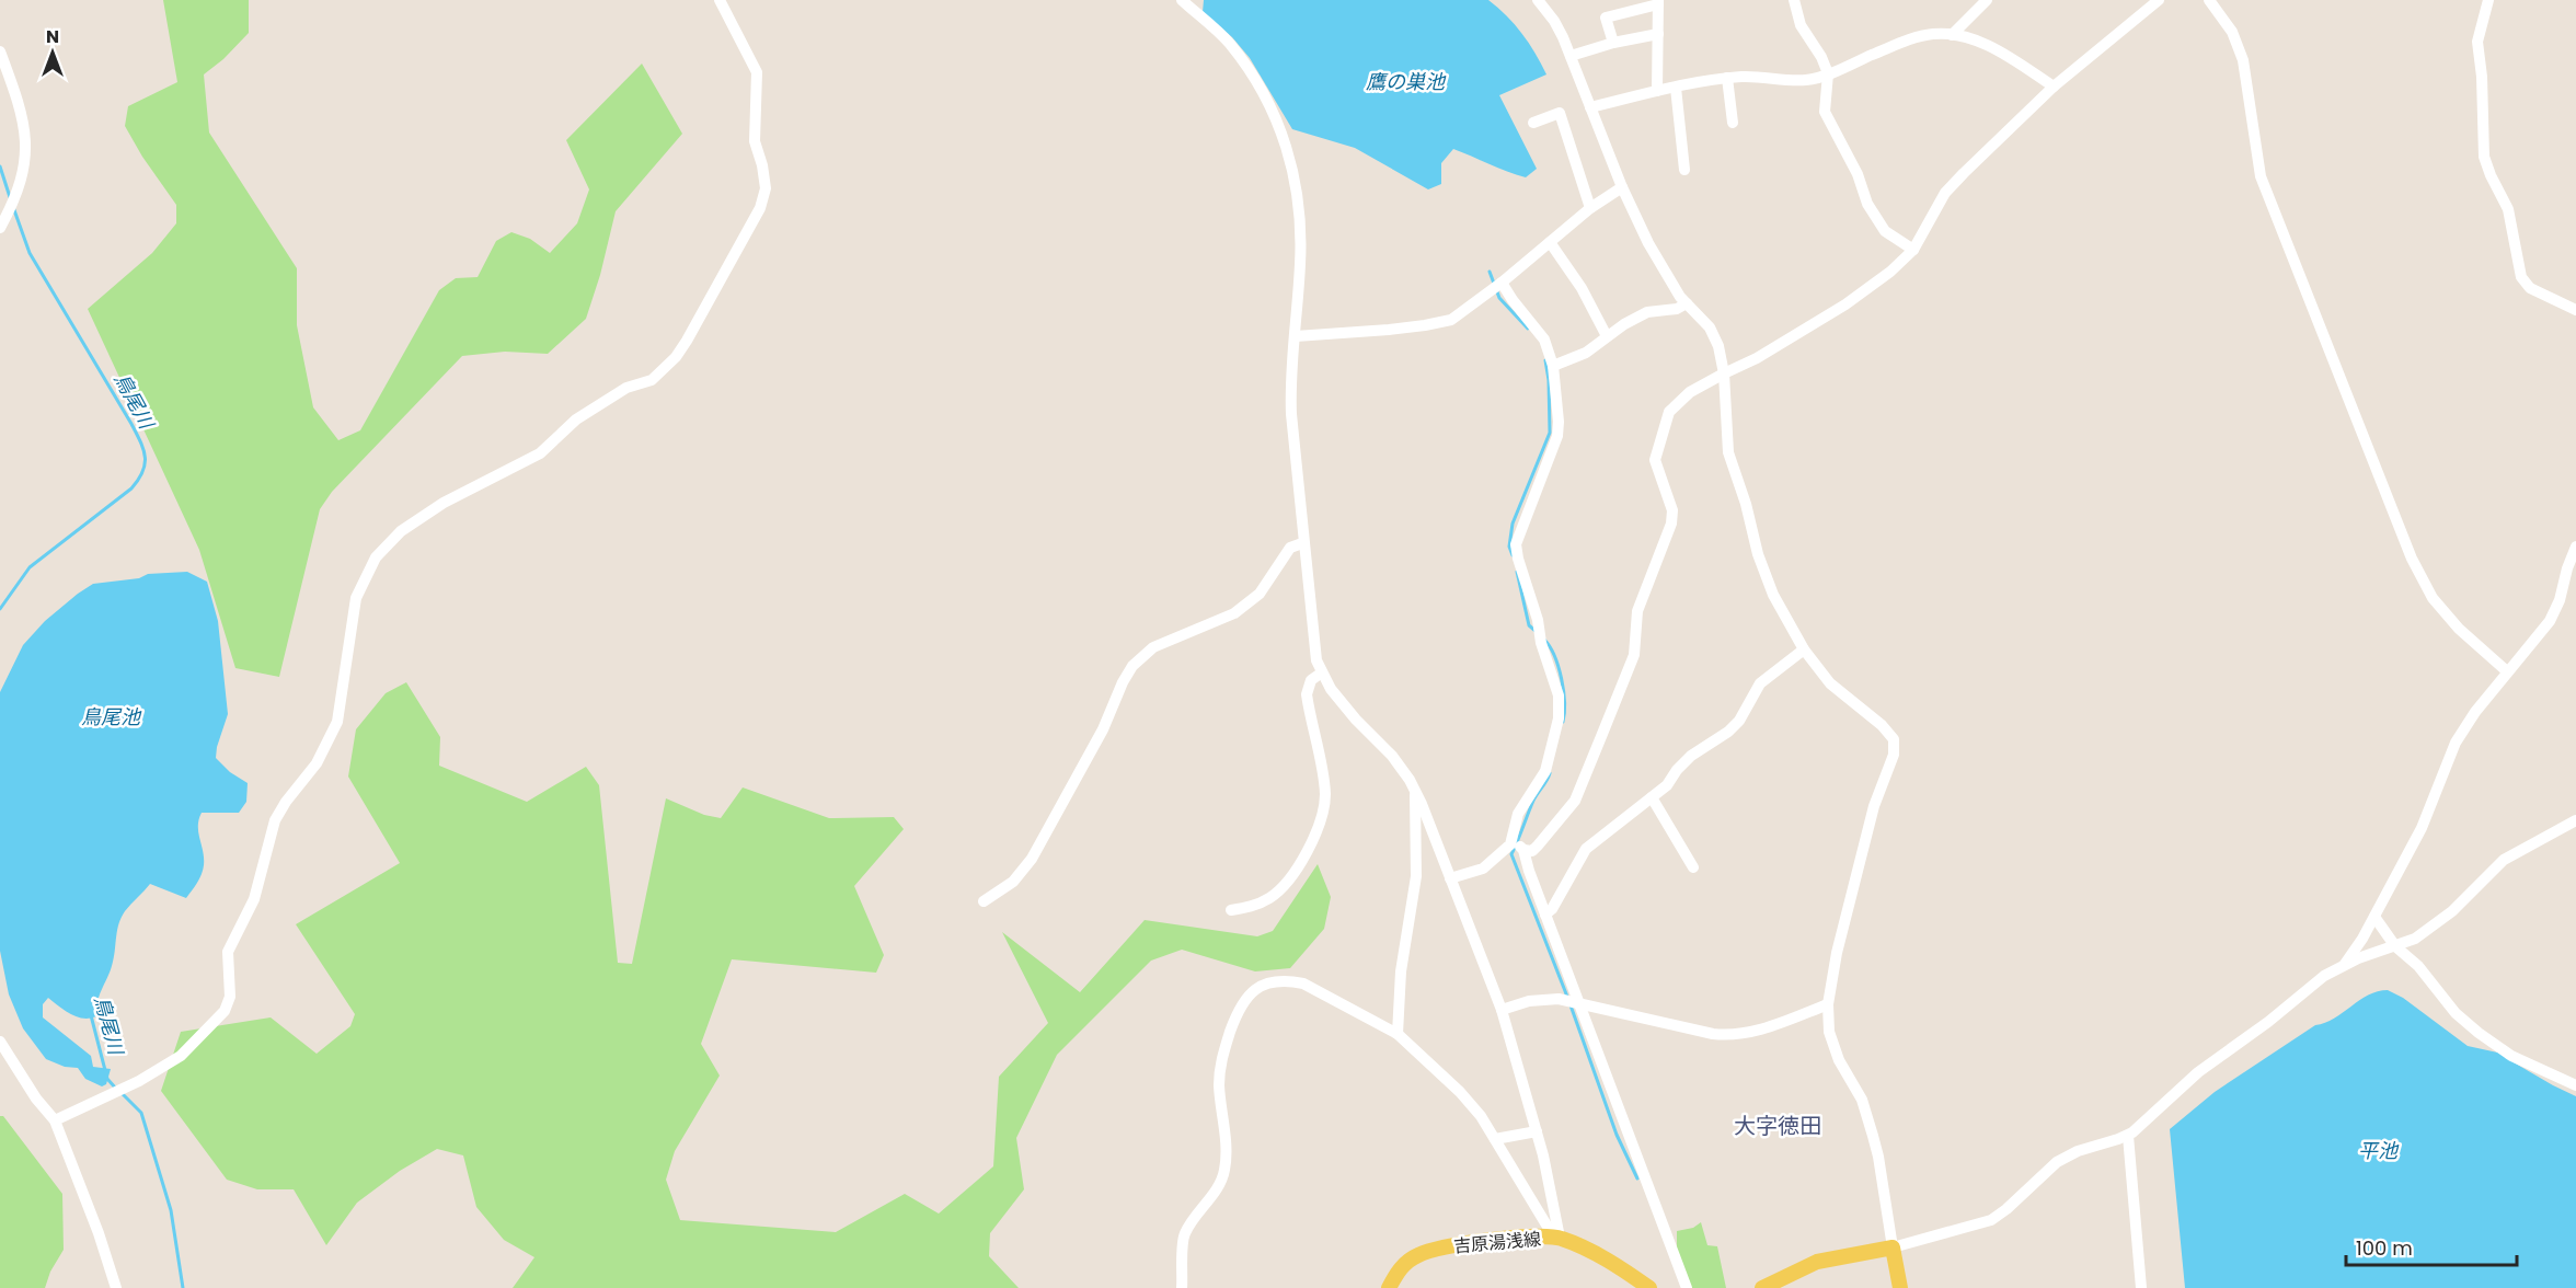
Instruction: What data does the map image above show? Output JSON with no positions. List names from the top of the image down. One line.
{"streets":{"main road":["吉原湯浅線"]},"districts":["大字徳田"],"water":["鷹の巣池","鳥尾川","鳥尾池","平池"],"scale_bar":"100 m","north":"top"}
